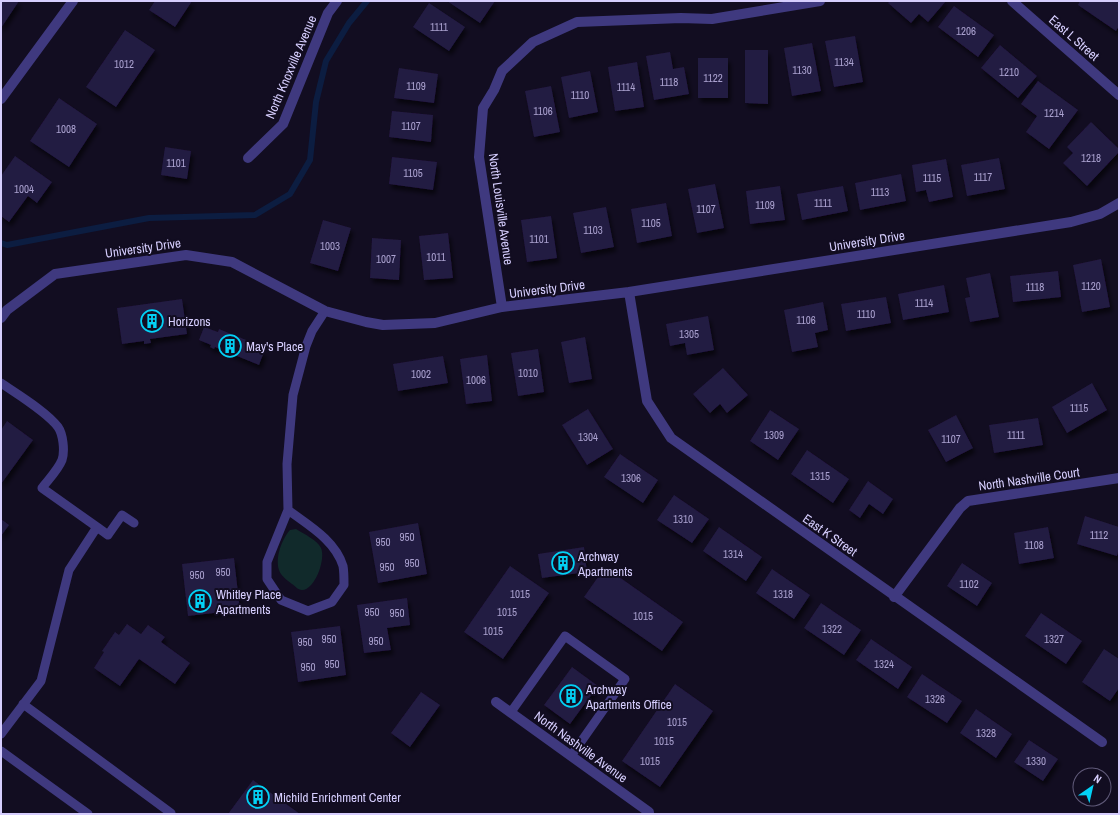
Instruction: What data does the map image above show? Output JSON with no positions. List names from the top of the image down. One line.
{"streets":{"street":["East L Street","North Knoxville Avenue","North Louisville Avenue","University Drive","North Nashville Court","East K Street","North Nashville Avenue"]},"crossings":[["North Louisville Avenue","University Drive"],["University Drive","East K Street"],["North Nashville Court","East K Street"]],"places":{"building":["Horizons","May's Place","Archway Apartments","Whitley Place Apartments","Archway Apartments Office","Michild Enrichment Center"]},"house_numbers":["1111","1206","1134","1012","1130","1210","1122","1118","1109","1114","1110","1106","1214","1107","1008","1218","1101","1105","1117","1115","1004","1113","1111","1109","1107","1105","1103","1101","1003","1011","1007","1120","1118","1114","1110","1106","1305","1010","1002","1006","1115","1309","1111","1304","1107","1315","1306","1310","1112","950","950","1108","1314","950","950","950","950","1102","1015","1318","950","1015","950","1015","1322","1015","950","1327","950","950","950","1324","950","1326","1015","1328","1015","1015","1330"],"north":"top right"}
